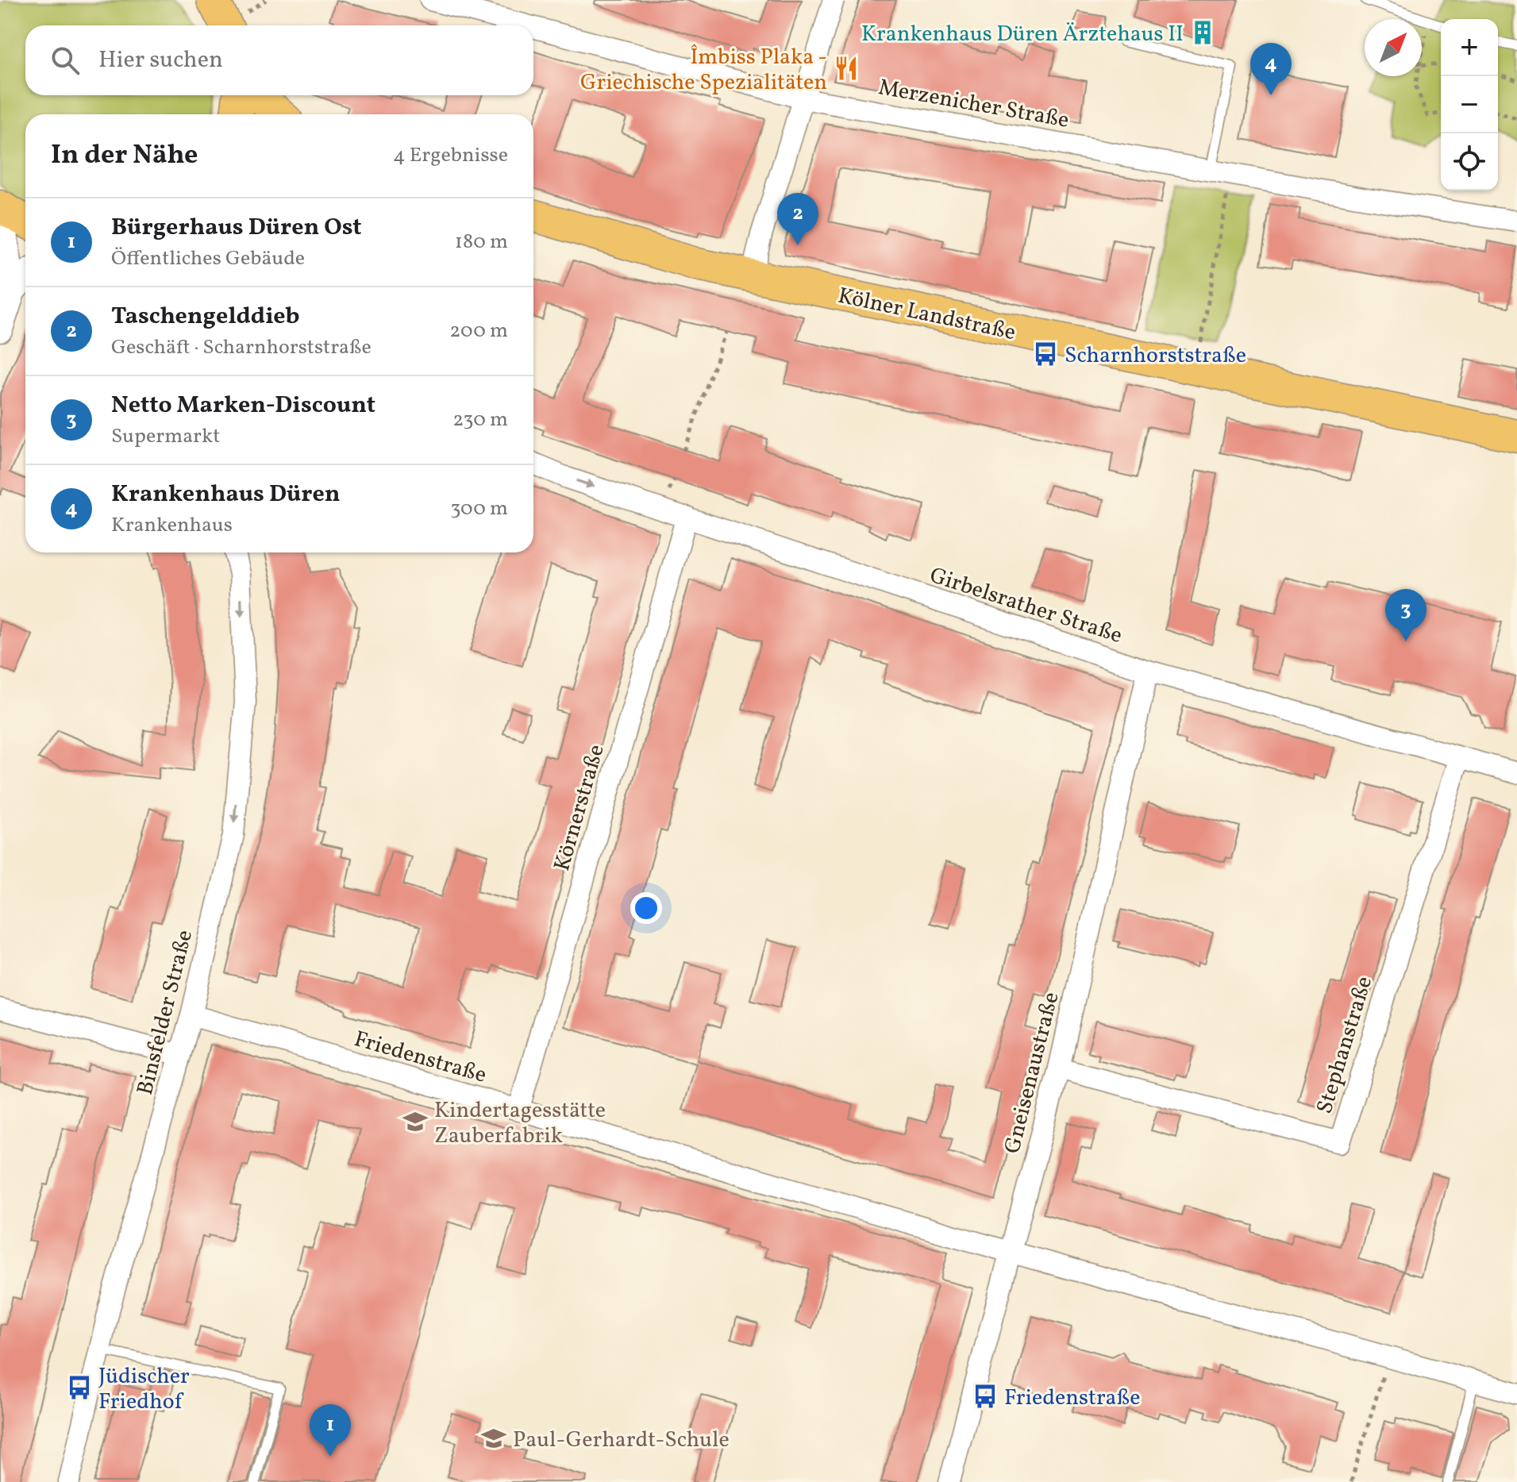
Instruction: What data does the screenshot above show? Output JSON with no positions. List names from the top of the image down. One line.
{"streets":{"main road":["Kölner Landstraße"],"street":["Merzenicher Straße","Girbelsrather Straße","Körnerstraße","Binsfelder Straße","Stephanstraße","Friedenstraße","Gneisenaustraße"]},"crossings":[["Girbelsrather Straße","Körnerstraße"],["Girbelsrather Straße","Stephanstraße"],["Girbelsrather Straße","Gneisenaustraße"],["Körnerstraße","Friedenstraße"],["Binsfelder Straße","Friedenstraße"],["Stephanstraße","Gneisenaustraße"],["Friedenstraße","Gneisenaustraße"]],"one_way":["Binsfelder Straße"],"places":{"building":["Krankenhaus Düren Ärztehaus II"],"restaurant":["Îmbiss Plaka - Griechische Spezialitäten"],"bus stop":["Scharnhorststraße","Jüdischer Friedhof","Friedenstraße"],"school or university":["Kindertagesstätte Zauberfabrik","Paul-Gerhardt-Schule"]},"north":"top right","page":{"map_buttons":["+","−"],"search":"Hier suchen","pins":["4","2","3","1"],"heading":["In der Nähe","4 Ergebnisse"],"list":[{"mark":"1","name":"Bürgerhaus Düren Ost","note":"Öffentliches Gebäude","value":"180 m"},{"mark":"2","name":"Taschengelddieb","note":"Geschäft · Scharnhorststraße","value":"200 m"},{"mark":"3","name":"Netto Marken-Discount","note":"Supermarkt","value":"230 m"},{"mark":"4","name":"Krankenhaus Düren","note":"Krankenhaus","value":"300 m"}]}}
